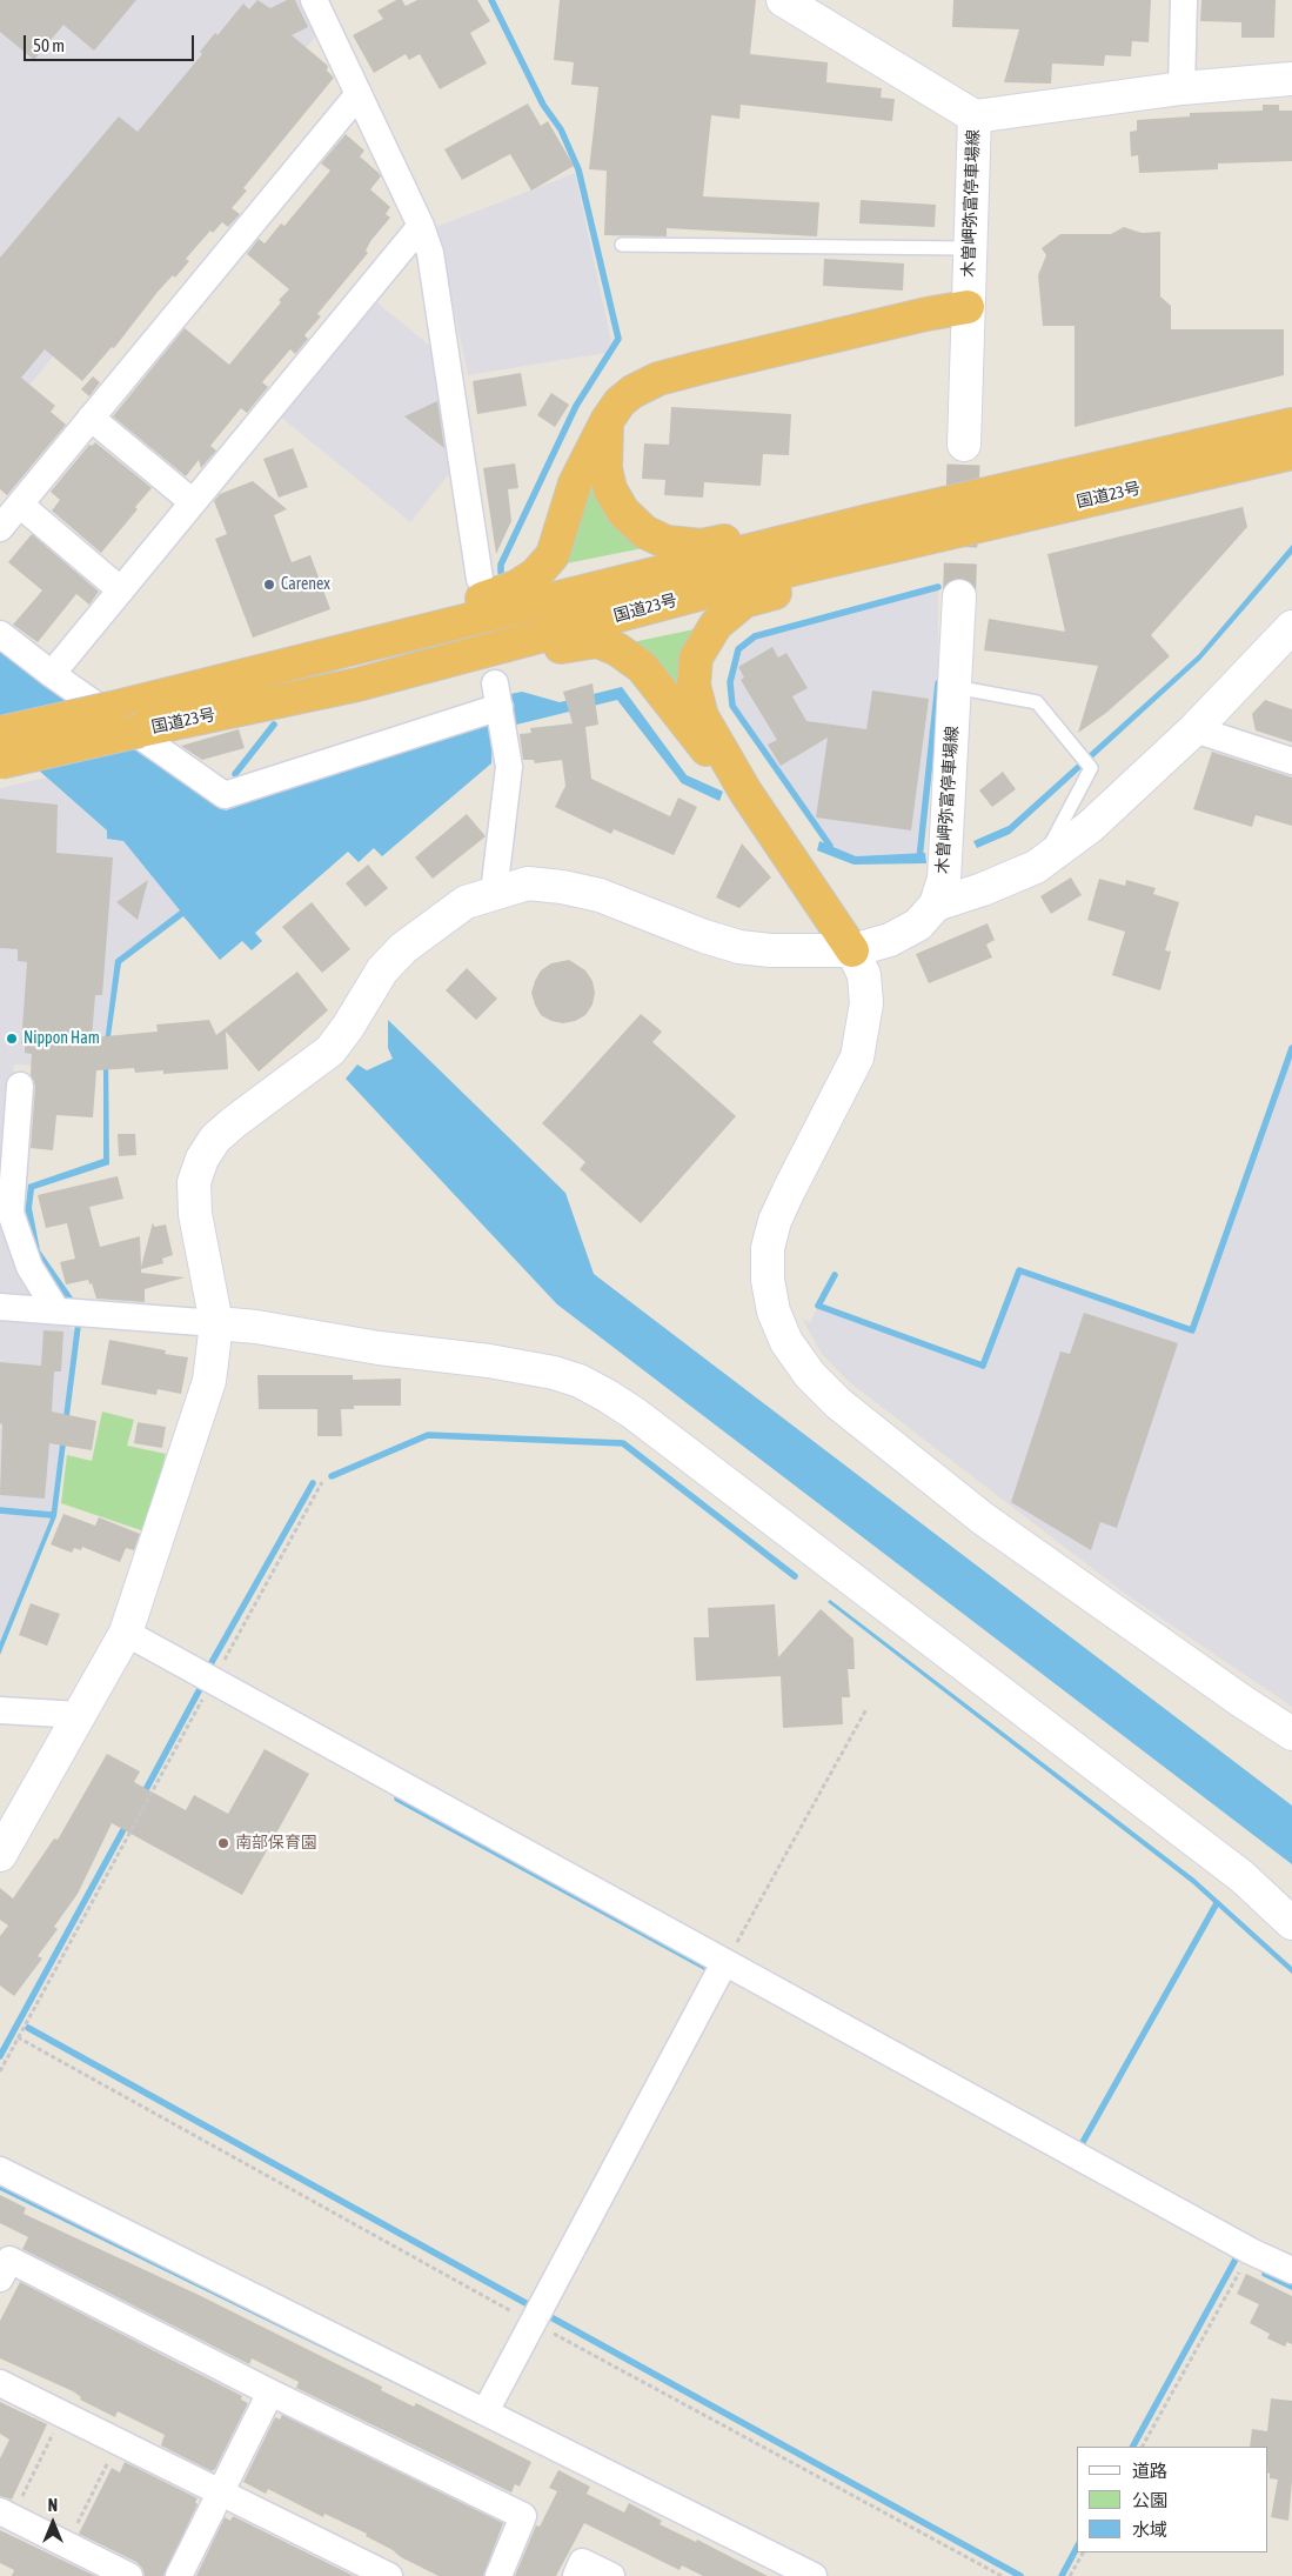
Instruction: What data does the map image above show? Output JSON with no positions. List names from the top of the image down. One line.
{"streets":{"highway":["国道23号"],"street":["木曽岬弥富停車場線"]},"places":["Carenex","Nippon Ham","南部保育園"],"legend":["道路","公園","水域"],"scale_bar":"50 m","north":"top"}
